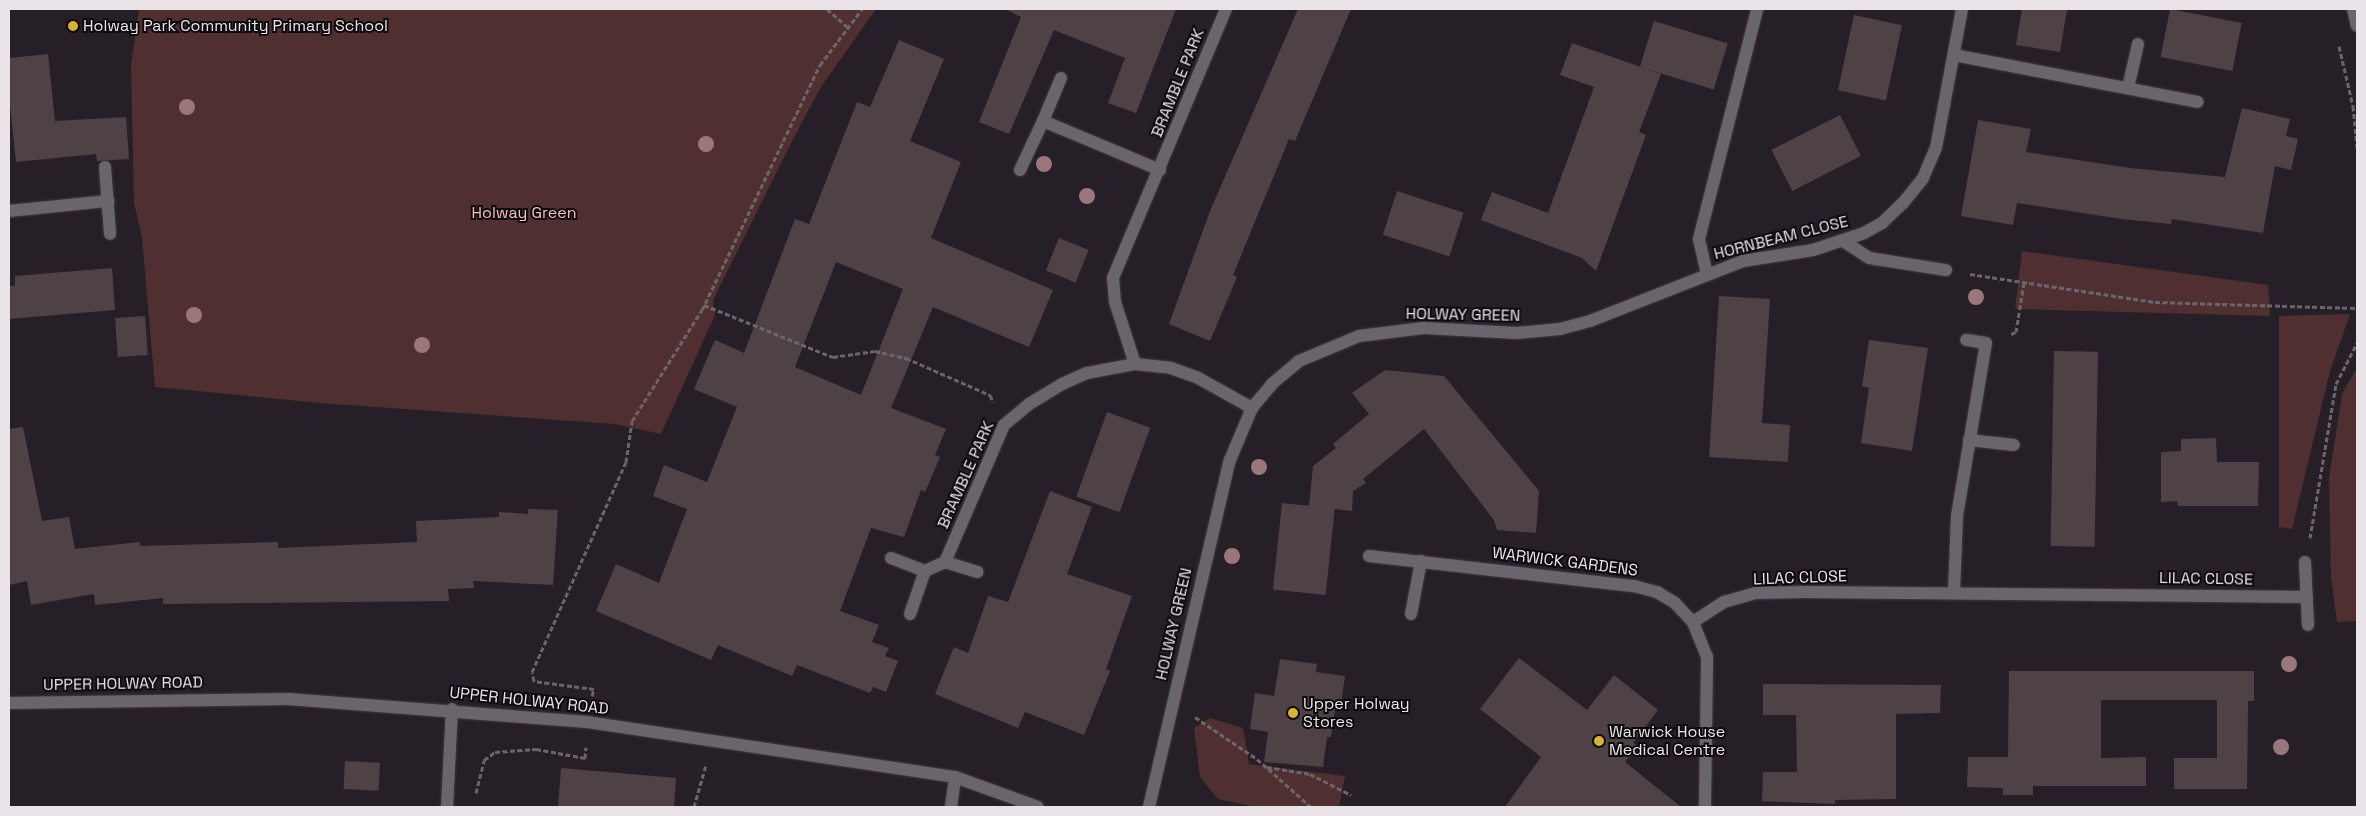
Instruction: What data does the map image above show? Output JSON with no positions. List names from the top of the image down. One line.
{"streets":{"street":["BRAMBLE PARK","HORNBEAM CLOSE","HOLWAY GREEN","WARWICK GARDENS","LILAC CLOSE","UPPER HOLWAY ROAD"]},"crossings":[["BRAMBLE PARK","HOLWAY GREEN"],["HORNBEAM CLOSE","HOLWAY GREEN"],["WARWICK GARDENS","LILAC CLOSE"]],"parks":["Holway Green"],"places":["Holway Park Community Primary School","Upper Holway Stores","Warwick House Medical Centre"]}
